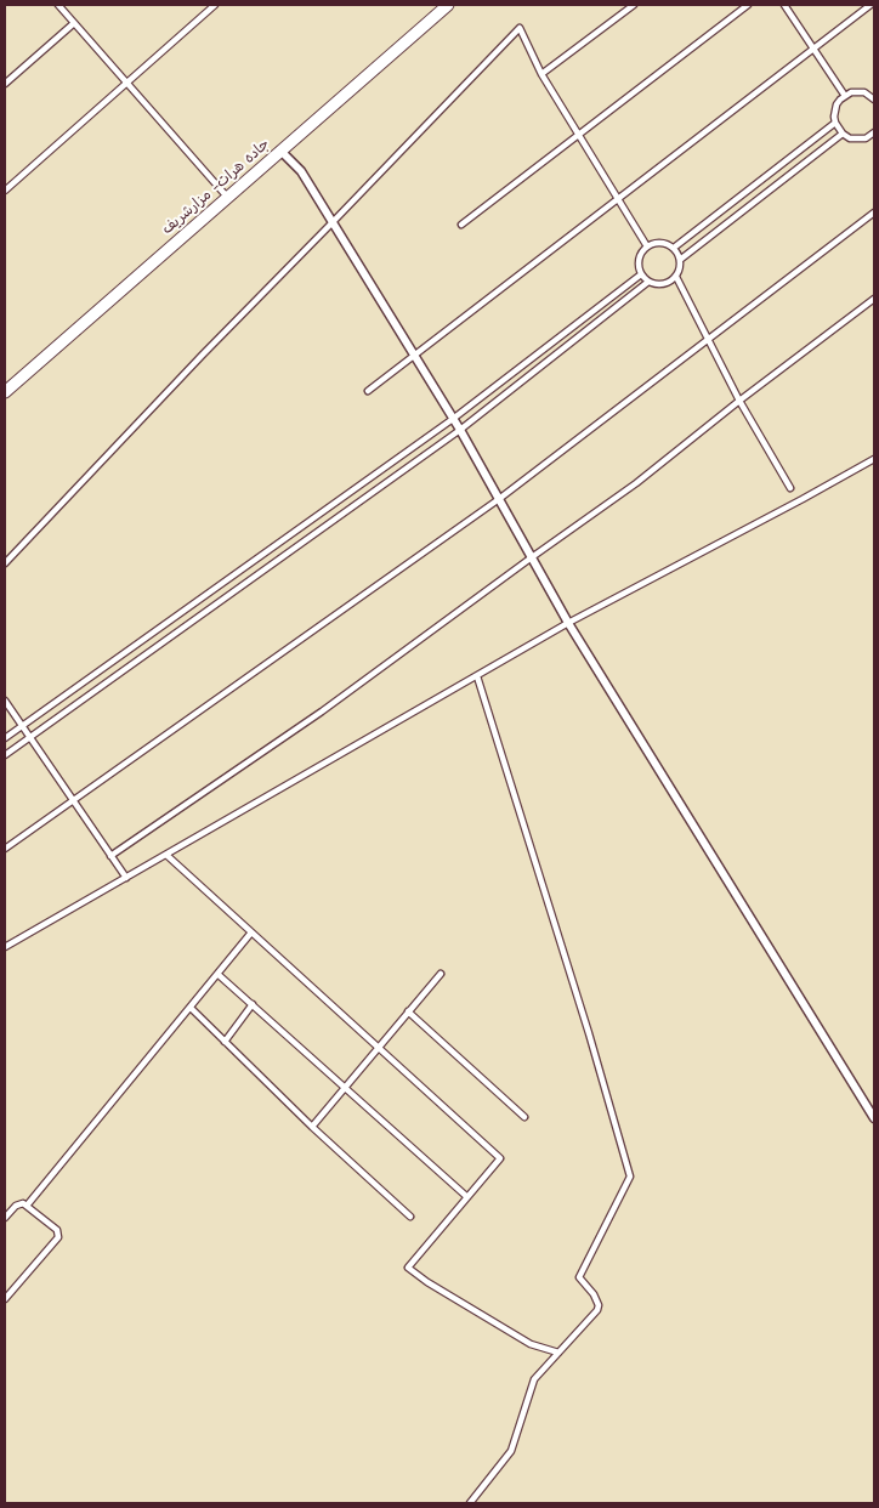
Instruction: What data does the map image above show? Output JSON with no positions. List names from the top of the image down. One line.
{"streets":{"highway":["جاده هرات- مزارشریف"]}}
